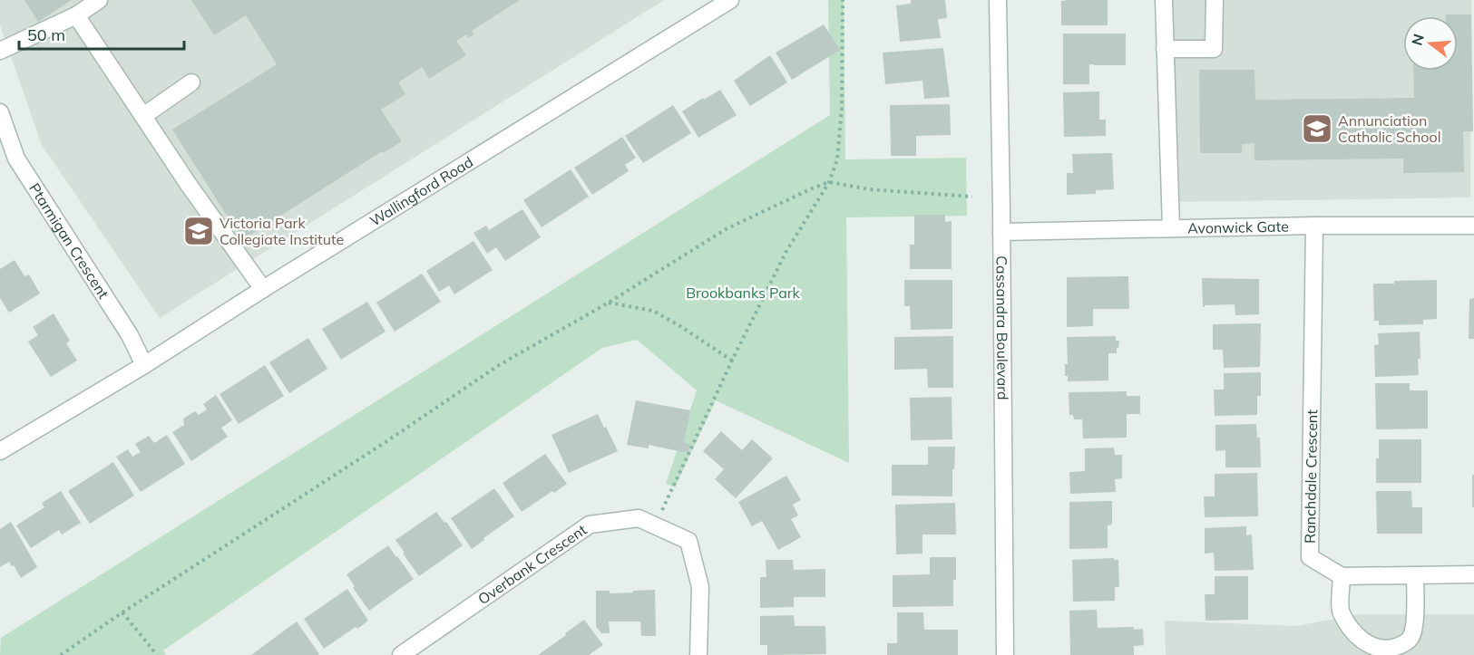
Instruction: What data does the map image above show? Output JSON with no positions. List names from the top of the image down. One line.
{"streets":{"street":["Wallingford Road","Avonwick Gate","Ptarmigan Crescent","Cassandra Boulevard","Ranchdale Crescent","Overbank Crescent"]},"crossings":[["Wallingford Road","Ptarmigan Crescent"],["Avonwick Gate","Cassandra Boulevard"],["Avonwick Gate","Ranchdale Crescent"]],"parks":["Brookbanks Park"],"places":{"school or university":["Annunciation Catholic School","Victoria Park Collegiate Institute"]},"scale_bar":"50 m","north":"left"}
